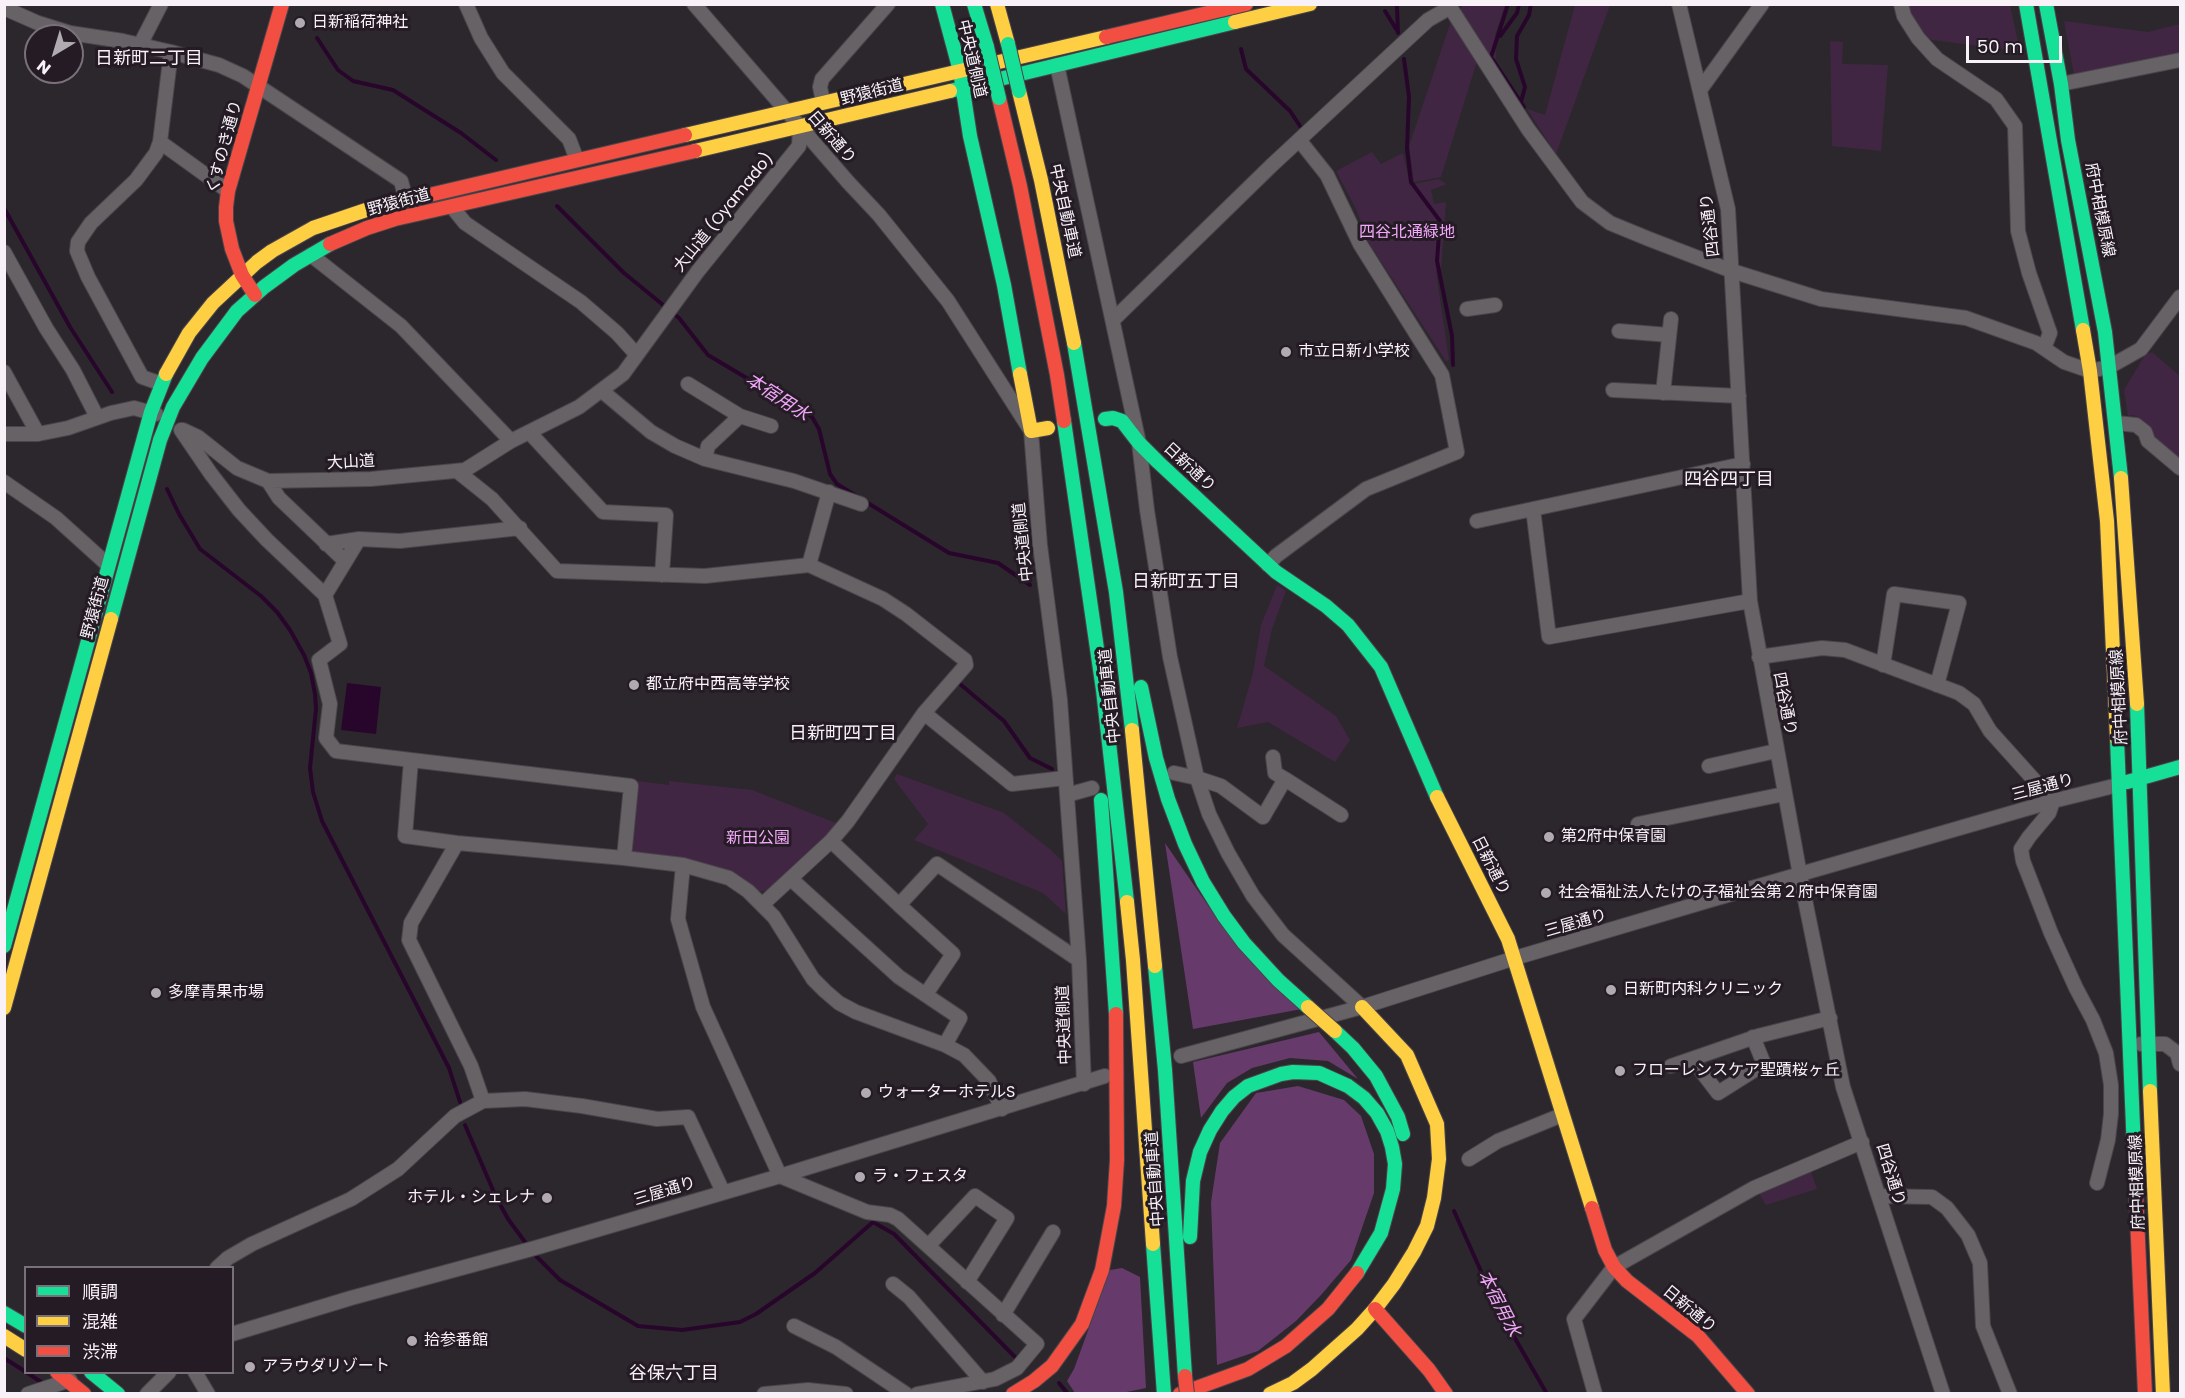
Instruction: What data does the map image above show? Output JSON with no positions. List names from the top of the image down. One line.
{"streets":{"main road":["中央道側道","野猿街道","日新通り","くすのき通り","府中相模原線","中央自動車道"],"street":["大山道 (Oyamado)","四谷通り","大山道","三屋通り"]},"crossings":[["中央道側道","野猿街道"],["中央道側道","日新通り"],["中央道側道","三屋通り"],["野猿街道","日新通り"],["野猿街道","くすのき通り"],["野猿街道","大山道 (Oyamado)"],["野猿街道","大山道"],["日新通り","大山道 (Oyamado)"],["日新通り","三屋通り"],["府中相模原線","三屋通り"],["大山道 (Oyamado)","大山道"],["四谷通り","三屋通り"]],"districts":["日新町二丁目","四谷四丁目","日新町五丁目","日新町四丁目","谷保六丁目"],"water":["本宿用水"],"parks":["四谷北通緑地","新田公園"],"places":["日新稲荷神社","市立日新小学校","都立府中西高等学校","第2府中保育園","社会福祉法人たけの子福祉会第２府中保育園","日新町内科クリニック","多摩青果市場","フローレンスケア聖蹟桜ヶ丘","ウォーターホテルS","ラ・フェスタ","ホテル・シェレナ","拾参番館","アラウダリゾート"],"legend":["順調","混雑","渋滞"],"scale_bar":"50 m","north":"bottom left"}
